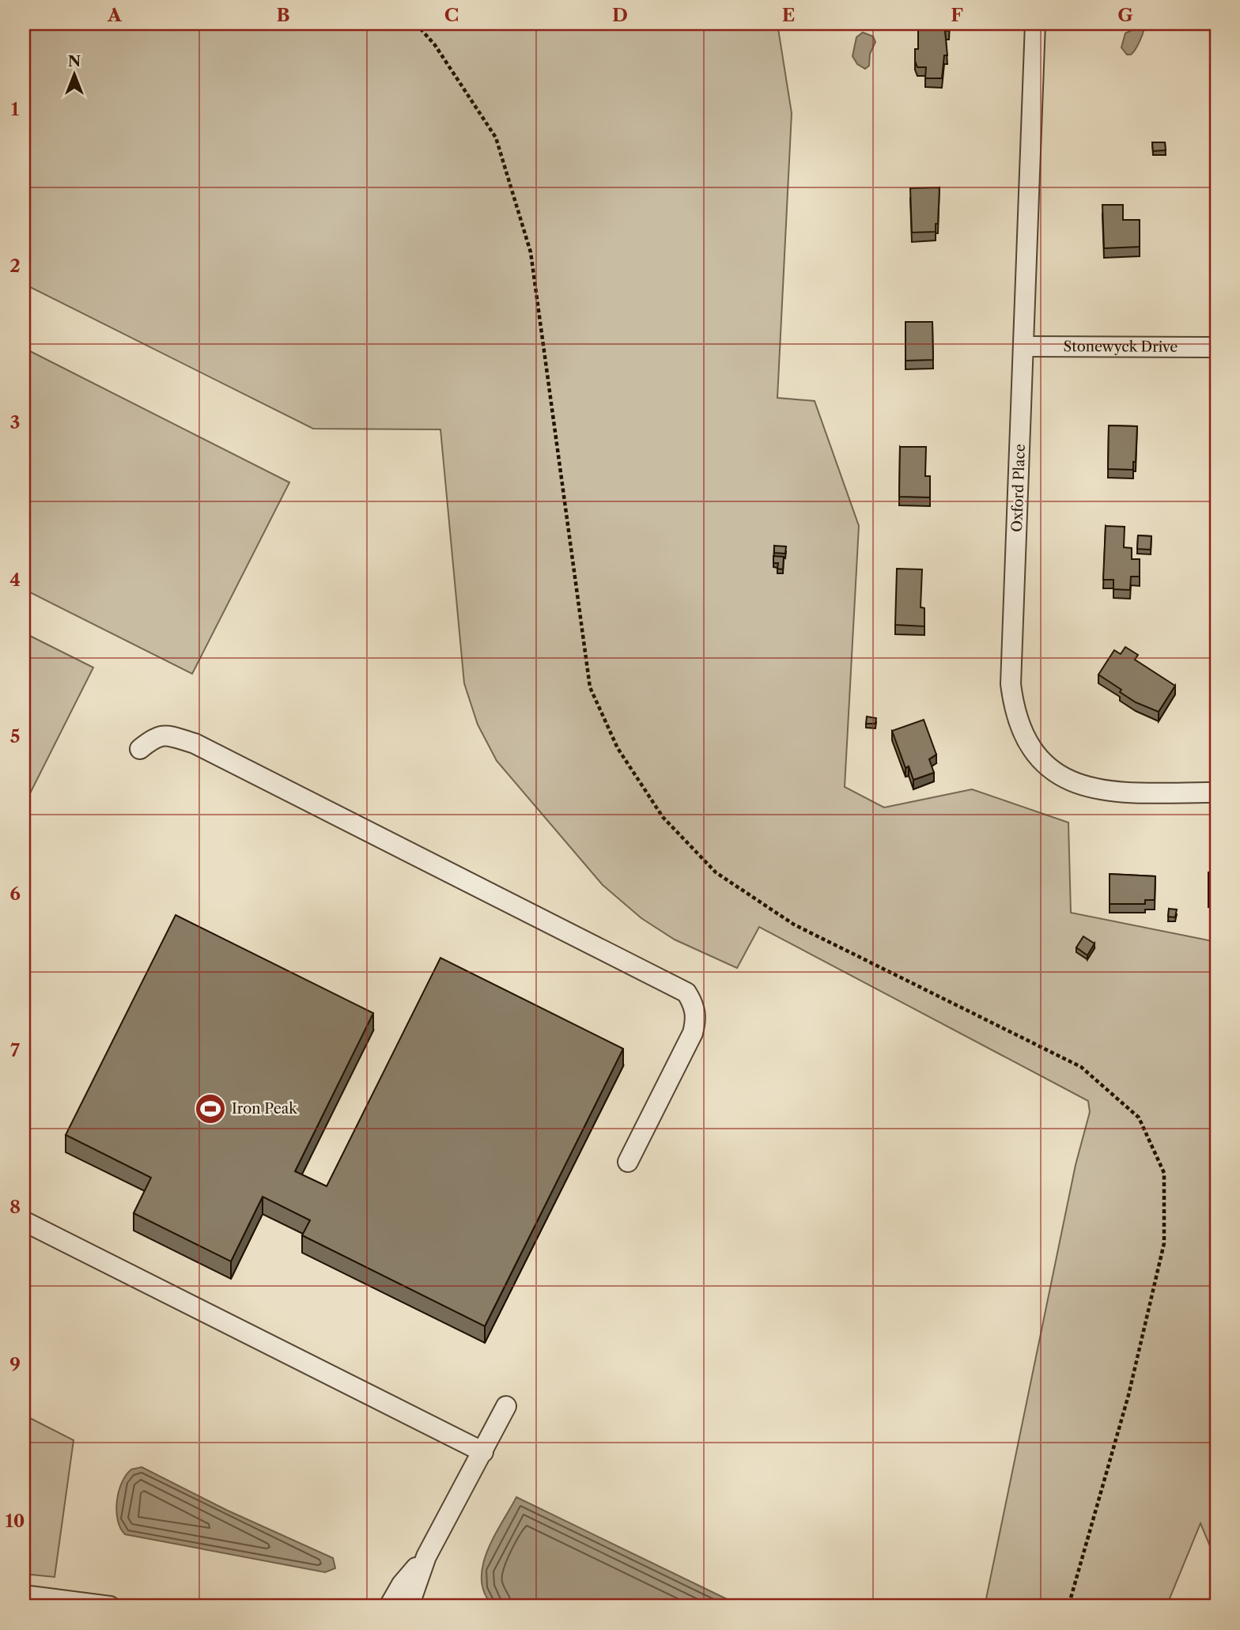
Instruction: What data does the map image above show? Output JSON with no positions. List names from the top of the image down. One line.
{"streets":{"street":["Stonewyck Drive","Oxford Place"]},"crossings":[["Stonewyck Drive","Oxford Place"]],"places":{"sports":["Iron Peak"]},"north":"top","grid":{"columns":["A","B","C","D","E","F","G"],"rows":["1","2","3","4","5","6","7","8","9","10"]}}
